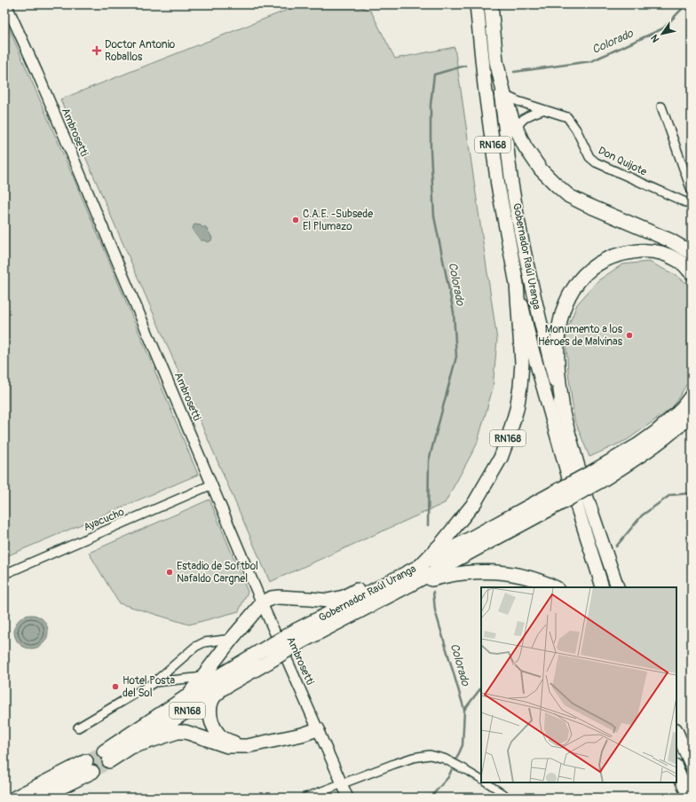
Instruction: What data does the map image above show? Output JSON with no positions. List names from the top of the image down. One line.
{"streets":{"highway":["RN168","Gobernador Raúl Uranga"],"street":["Ambrosetti","Don Quijote","Ayacucho"]},"crossings":[["Ambrosetti","Ayacucho"],["Don Quijote","Gobernador Raúl Uranga"]],"water":["Colorado"],"places":{"health":["Doctor Antonio Roballos"],"other":["C.A.E. -Subsede El Plumazo","Monumento a los Héroes de Malvinas","Estadio de Softbol Nafaldo Cargnel","Hotel Posta del Sol"]},"north":"bottom left"}
